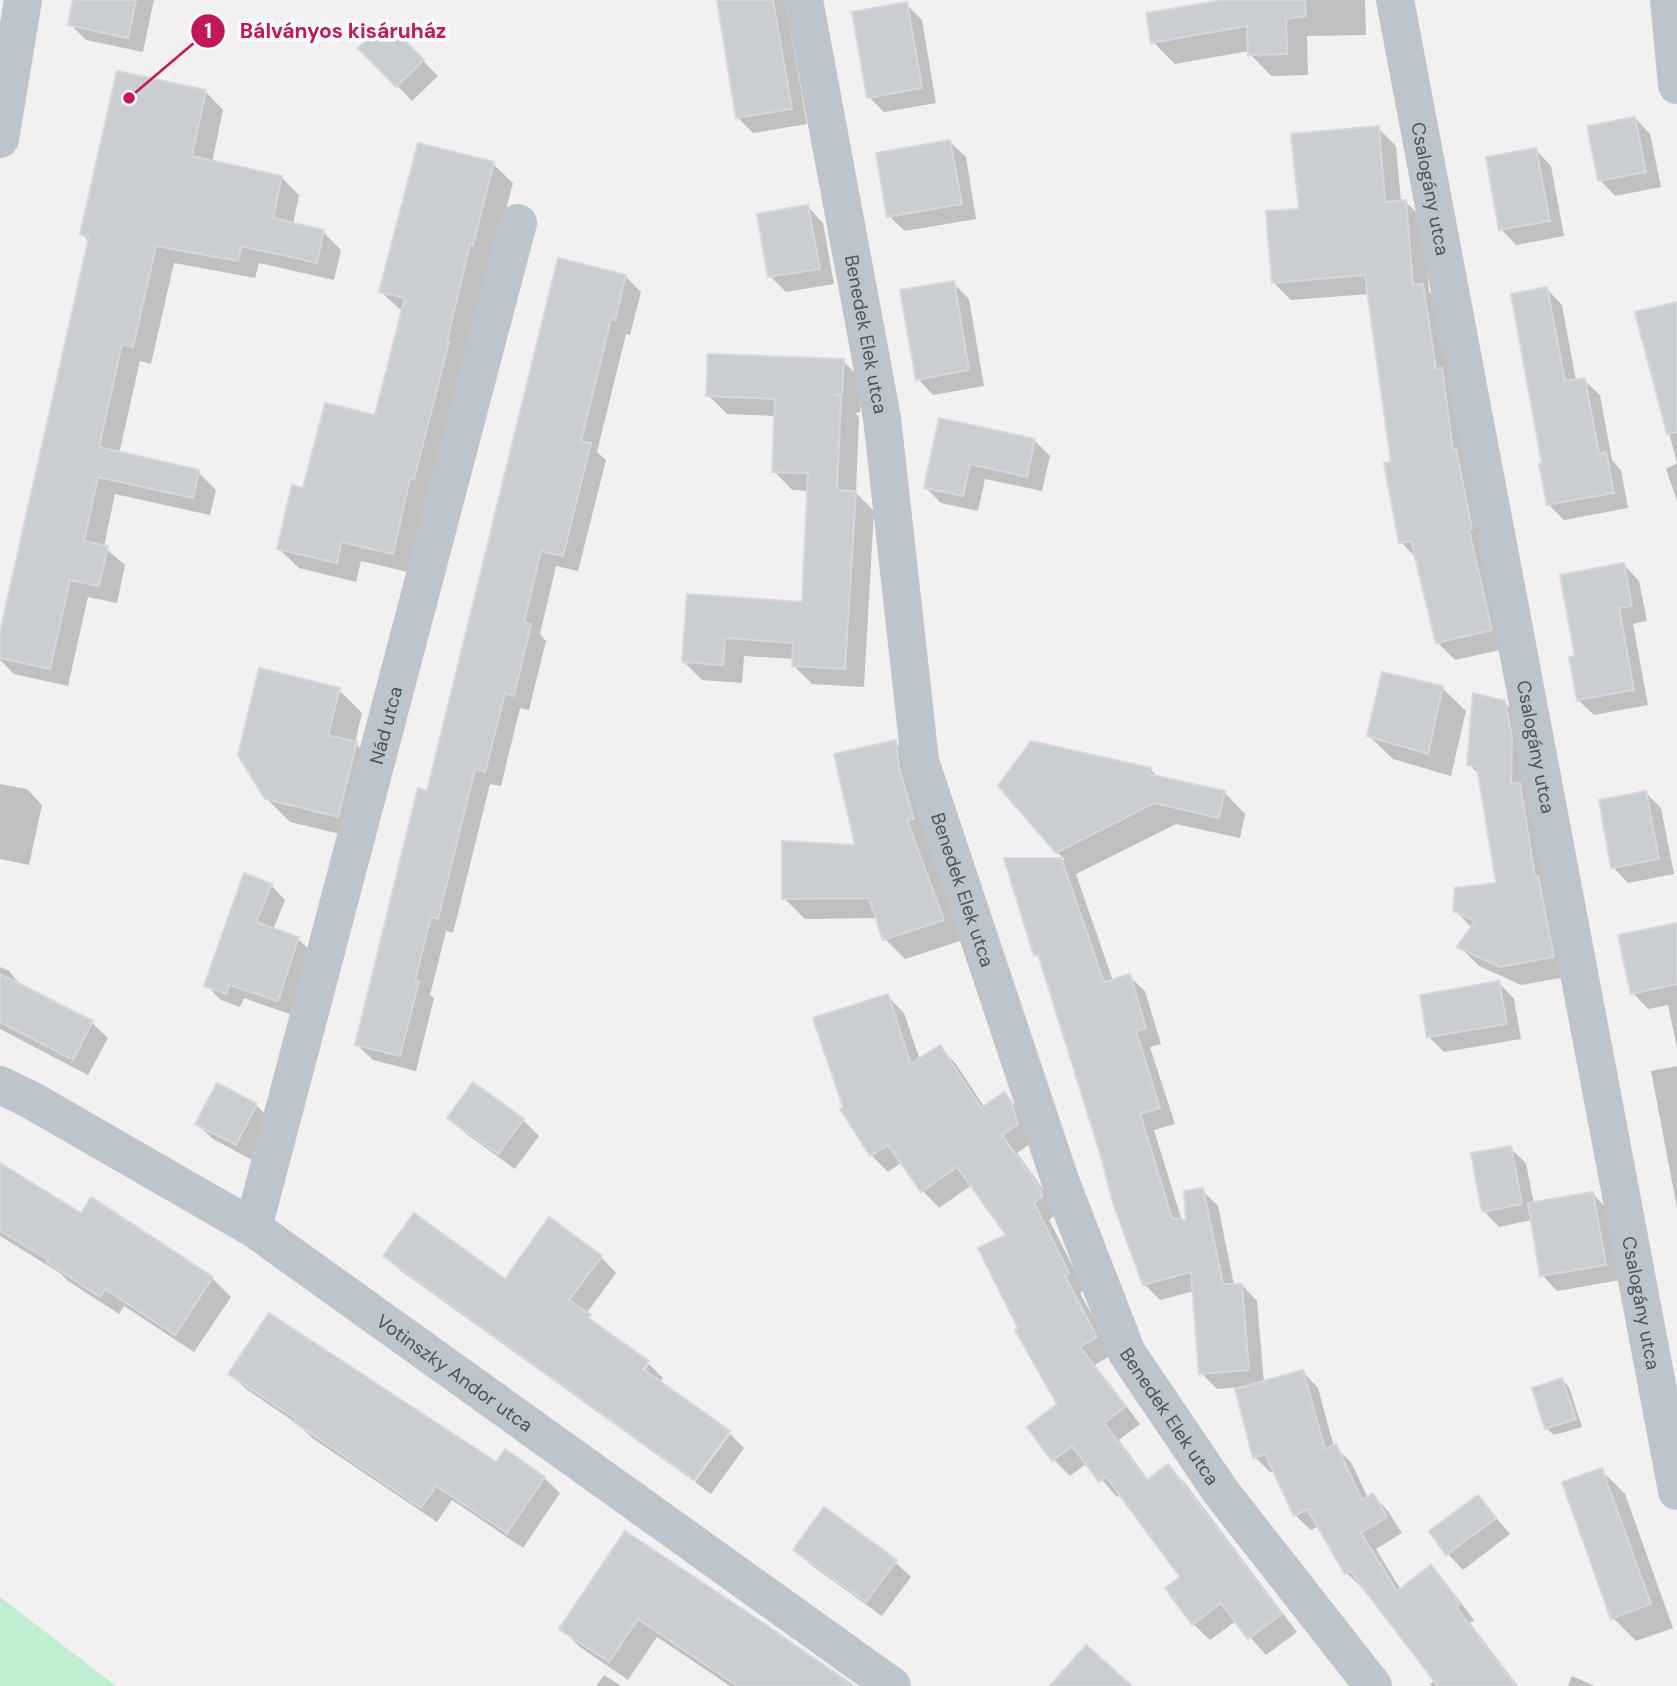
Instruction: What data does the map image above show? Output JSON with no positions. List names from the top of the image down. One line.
{"streets":{"street":["Csalogány utca","Benedek Elek utca","Nád utca","Votinszky Andor utca"]},"crossings":[["Nád utca","Votinszky Andor utca"]],"places":["Bálványos kisáruház"]}
